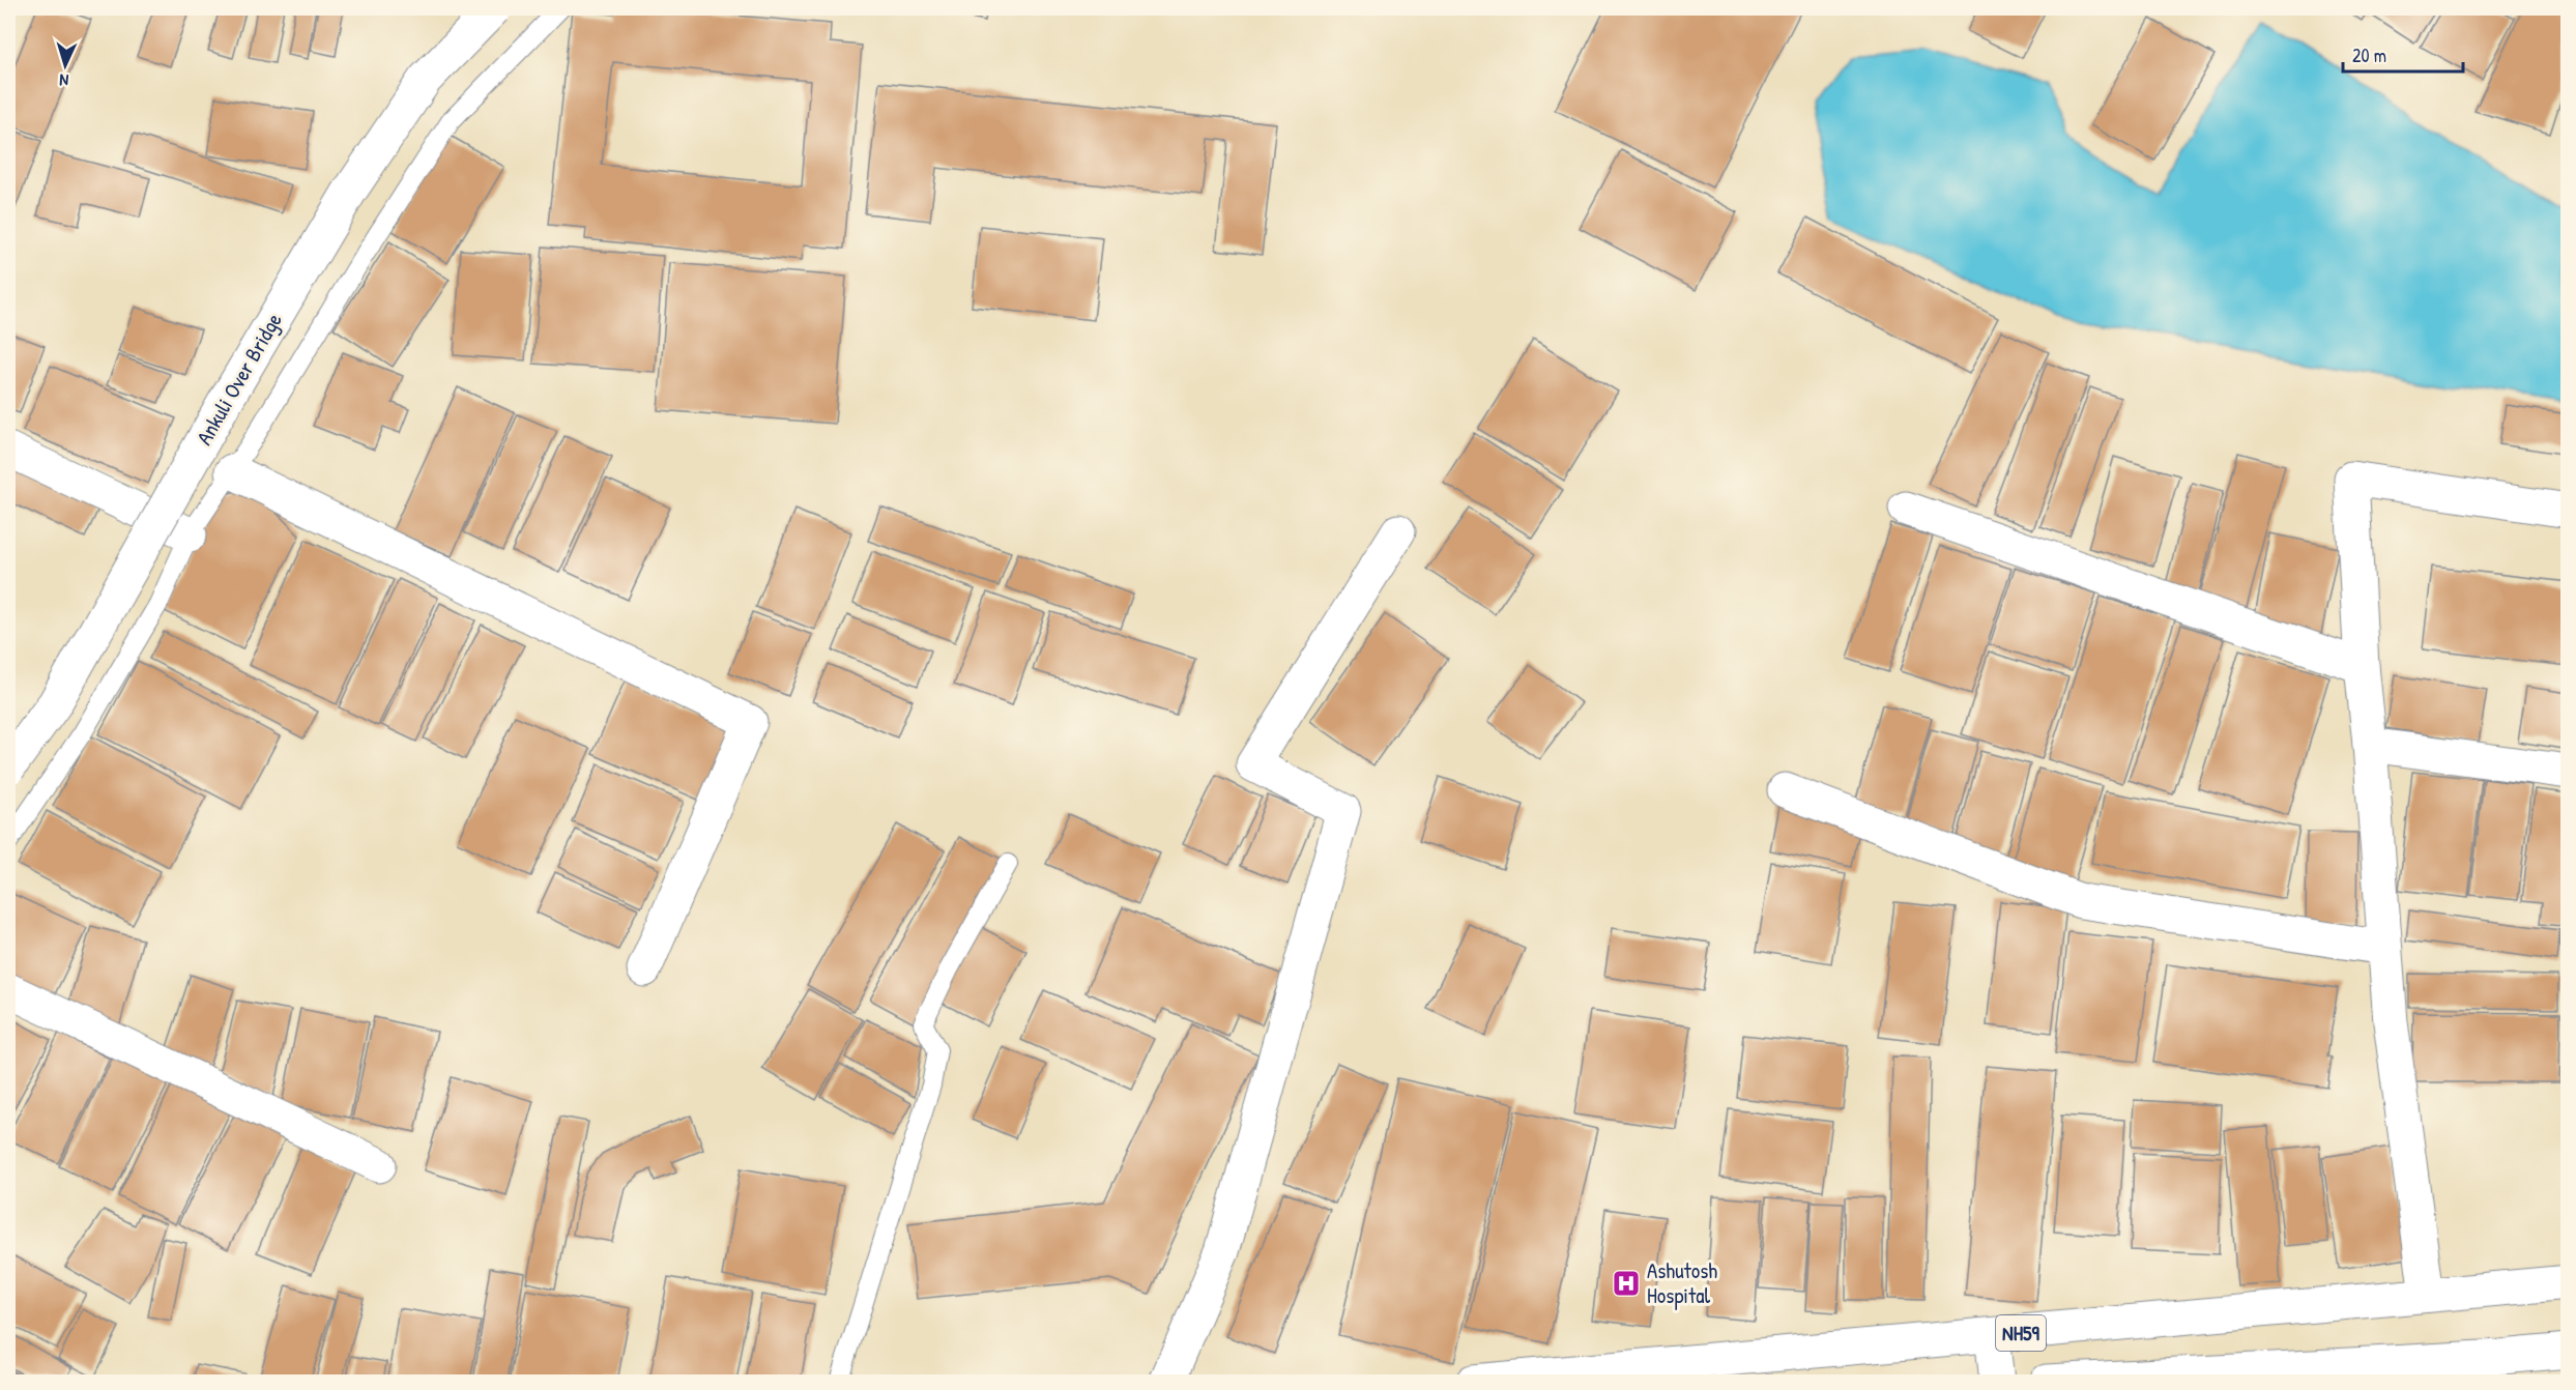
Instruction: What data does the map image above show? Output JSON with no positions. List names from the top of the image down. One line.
{"streets":{"main road":["Ankuli Over Bridge","NH59"]},"places":{"hospital":["Ashutosh Hospital"]},"scale_bar":"20 m","north":"bottom"}
